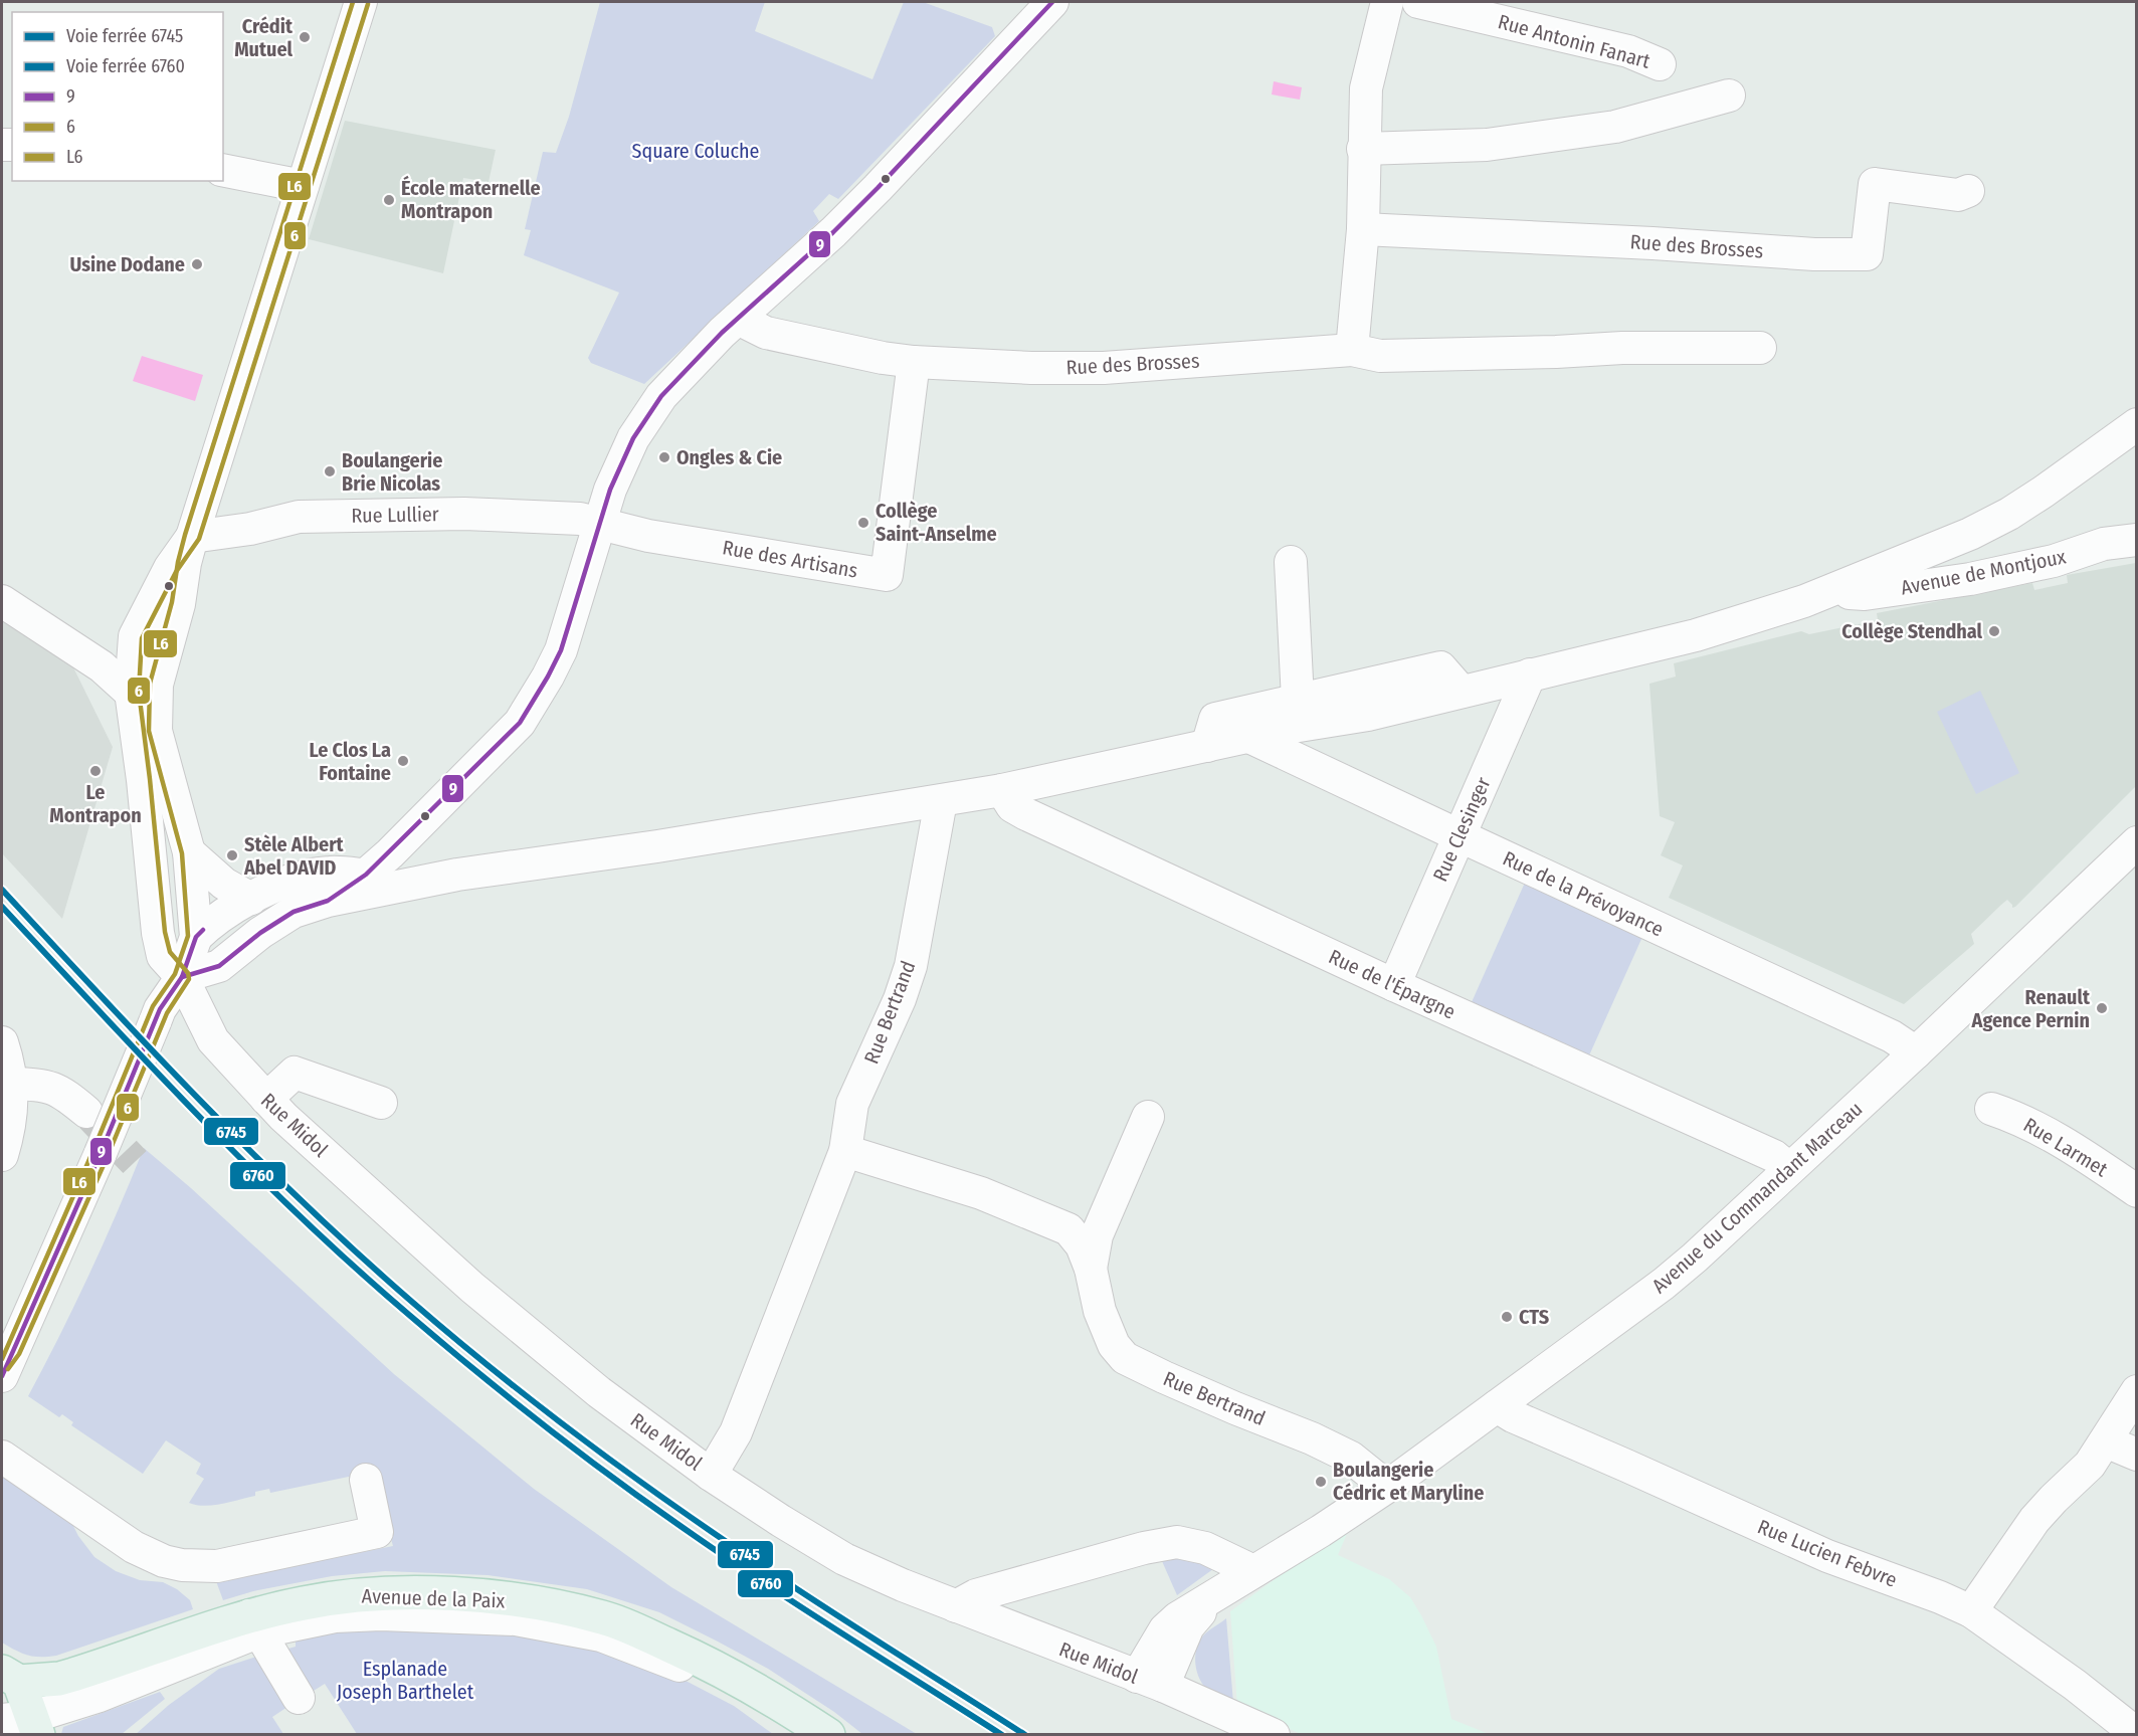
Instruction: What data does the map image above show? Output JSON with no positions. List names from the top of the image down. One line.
{"streets":{"main road":["Avenue de la Paix"],"street":["Rue Antonin Fanart","Rue des Brosses","Rue Lullier","Rue des Artisans","Avenue de Montjoux","Rue Clesinger","Rue de la Prévoyance","Rue de l'Épargne","Rue Bertrand","Rue Midol","Rue Larmet","Avenue du Commandant Marceau","Rue Lucien Febvre"]},"crossings":[["Rue des Brosses","Rue des Artisans"],["Rue Lullier","Rue des Artisans"],["Rue Clesinger","Rue de la Prévoyance"],["Rue Clesinger","Rue de l'Épargne"],["Rue de la Prévoyance","Avenue du Commandant Marceau"],["Rue de l'Épargne","Avenue du Commandant Marceau"],["Rue Bertrand","Rue Midol"],["Rue Bertrand","Avenue du Commandant Marceau"],["Rue Midol","Avenue du Commandant Marceau"],["Avenue du Commandant Marceau","Rue Lucien Febvre"]],"parks":["Square Coluche","Esplanade Joseph Barthelet"],"places":["Crédit Mutuel","École maternelle Montrapon","Usine Dodane","Ongles & Cie","Boulangerie Brie Nicolas","Collège Saint-Anselme","Collège Stendhal","Le Clos La Fontaine","Le Montrapon","Stèle Albert Abel DAVID","Renault Agence Pernin","CTS","Boulangerie Cédric et Maryline"],"lines":["transit line 9","transit line L6","transit line 6","rail line 6745","rail line 6760"],"legend":["Voie ferrée 6745","Voie ferrée 6760","9","6","L6"]}
